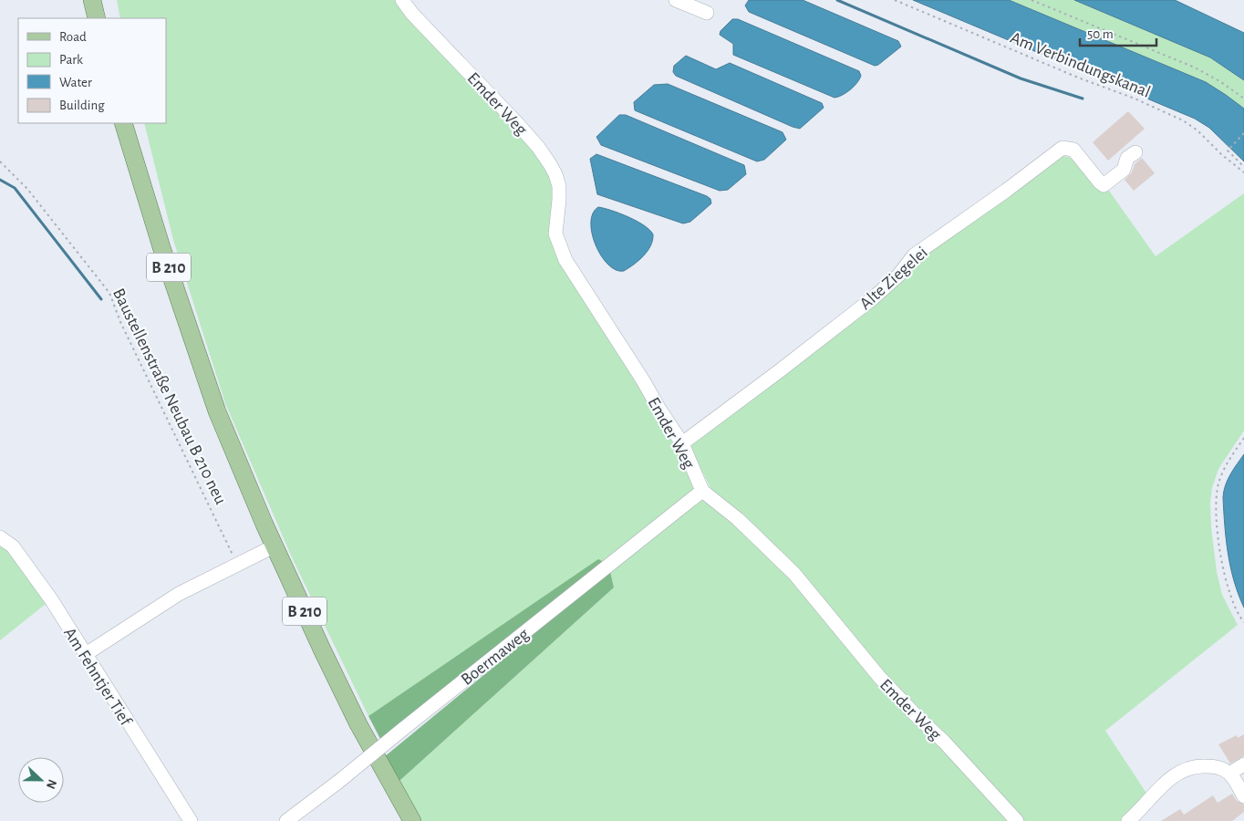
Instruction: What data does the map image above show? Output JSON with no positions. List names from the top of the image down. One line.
{"streets":{"main road":["B 210"],"street":["Emder Weg","Alte Ziegelei","Boermaweg","Am Fehntjer Tief"],"path":["Am Verbindungskanal","Baustellenstraße Neubau B 210 neu"]},"crossings":[["Emder Weg","Alte Ziegelei"],["Emder Weg","Boermaweg"]],"legend":["Road","Park","Water","Building"],"scale_bar":"50 m","north":"right"}
